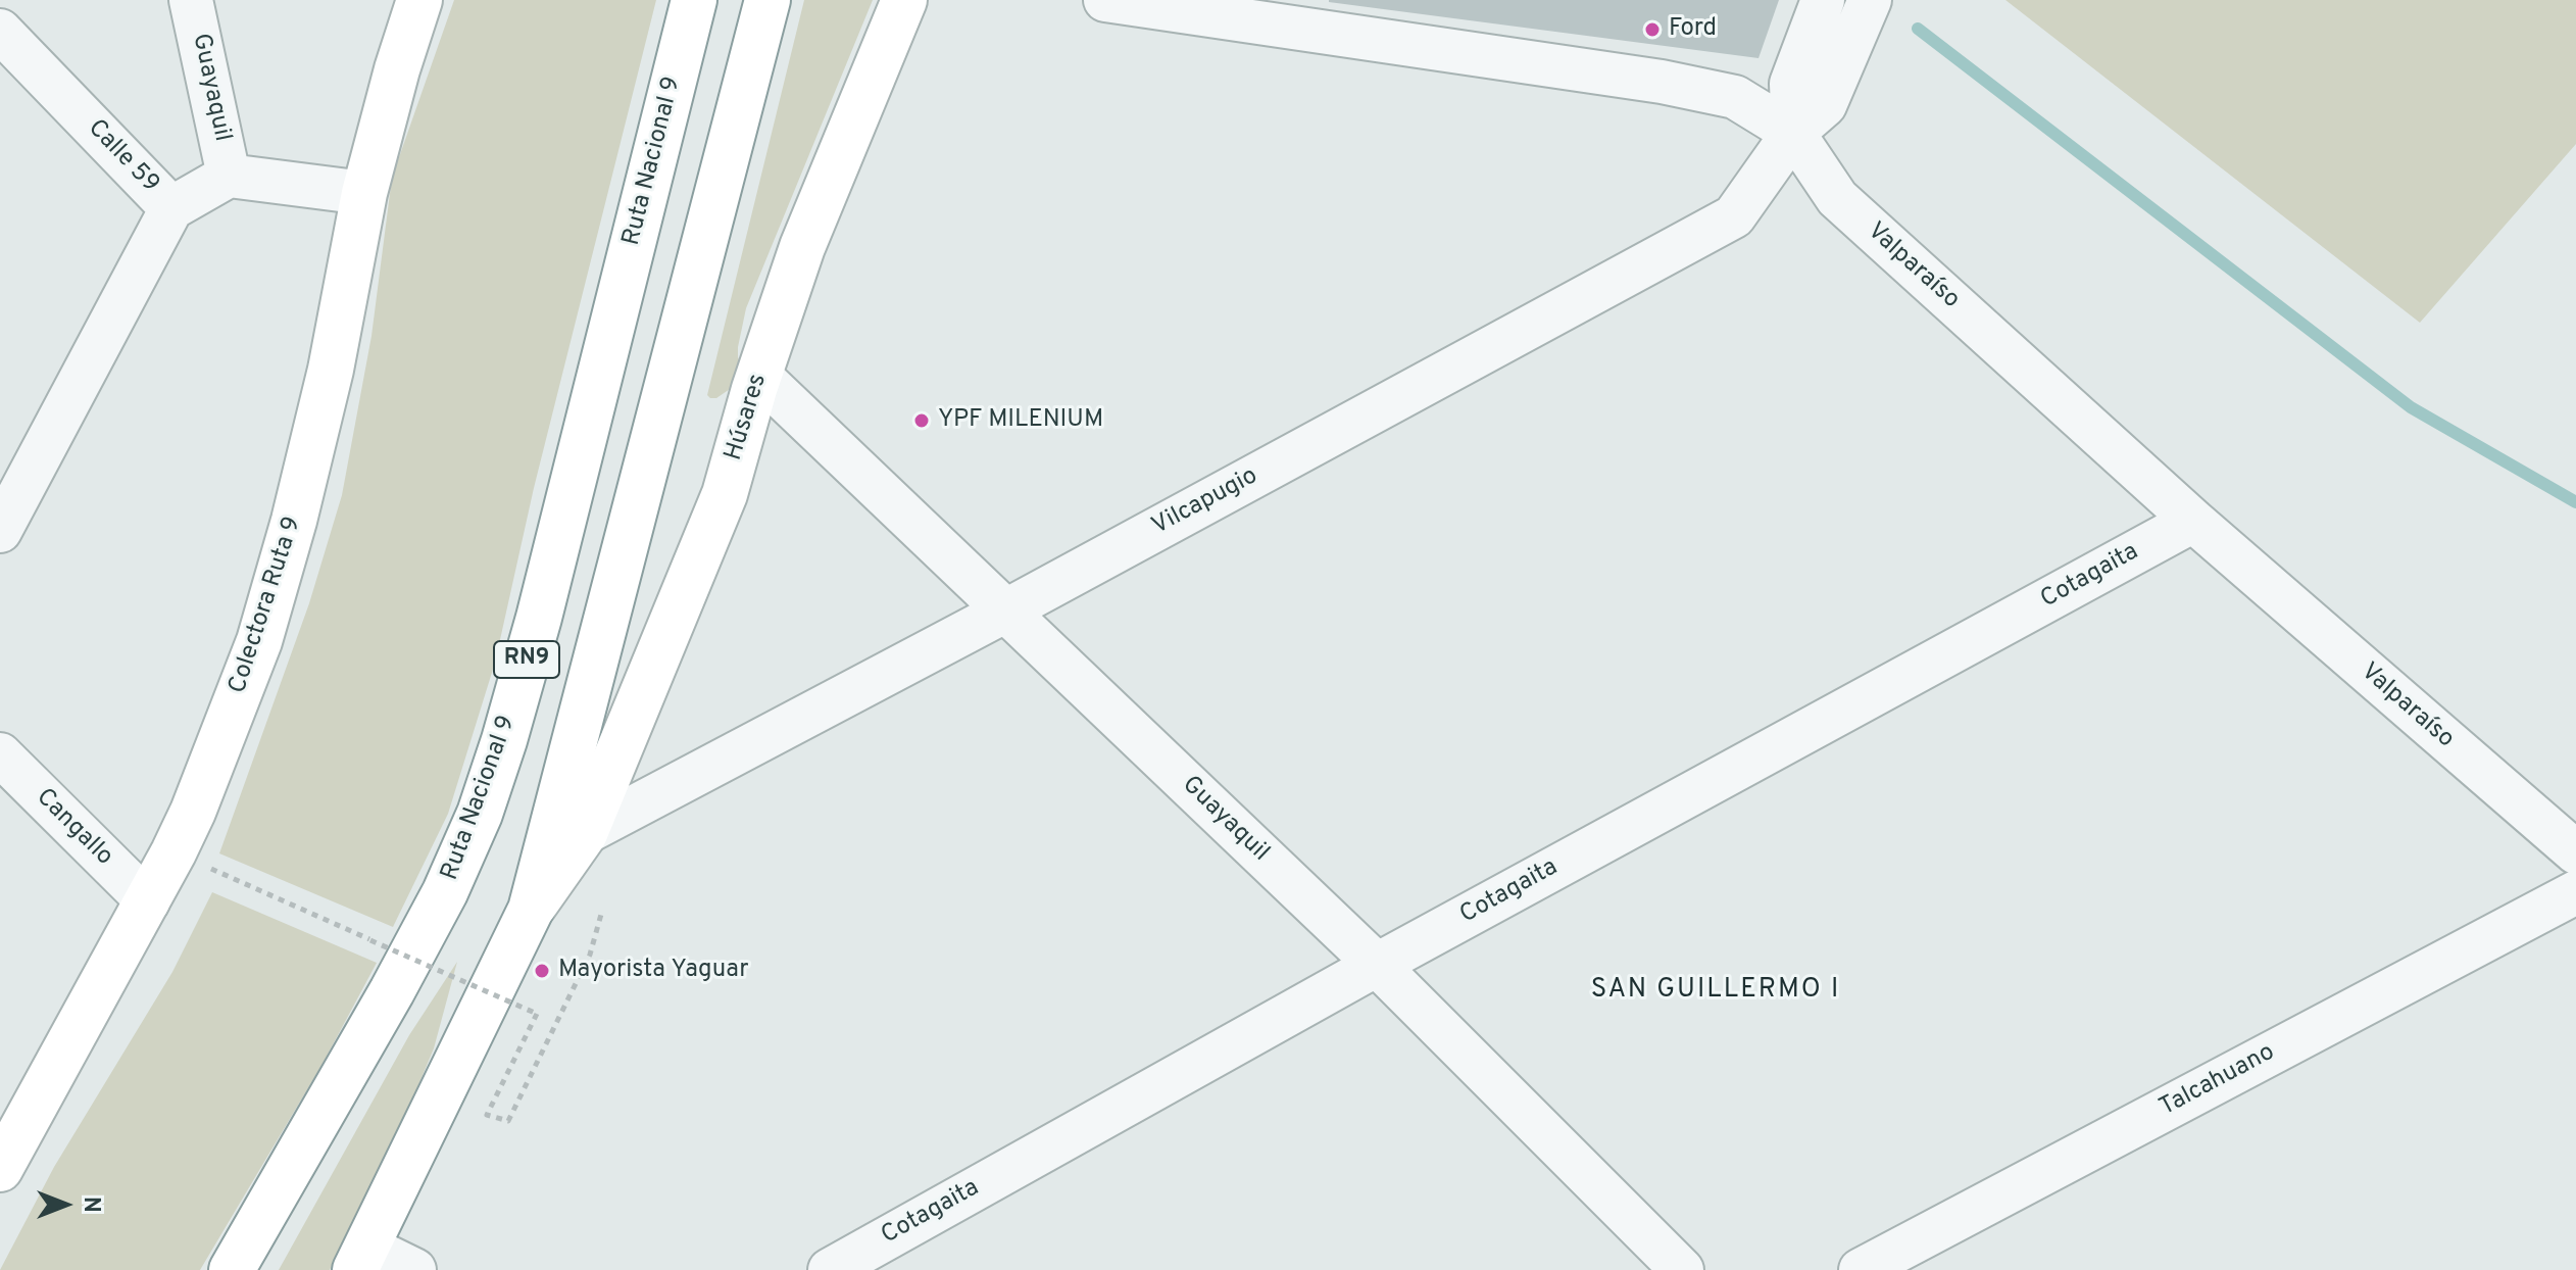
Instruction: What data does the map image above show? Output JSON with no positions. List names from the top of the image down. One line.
{"streets":{"main road":["Ruta Nacional 9","Húsares","Colectora Ruta 9","RN9"],"street":["Guayaquil","Calle 59","Valparaíso","Vilcapugio","Cotagaita","Cangallo","Talcahuano"]},"crossings":[["Guayaquil","Calle 59"],["Guayaquil","Húsares"],["Guayaquil","Vilcapugio"],["Guayaquil","Cotagaita"],["Valparaíso","Vilcapugio"],["Valparaíso","Cotagaita"],["Húsares","Vilcapugio"],["Húsares","RN9"],["Colectora Ruta 9","Cangallo"]],"districts":["SAN GUILLERMO I"],"places":["Ford","YPF MILENIUM","Mayorista Yaguar"],"north":"right"}
